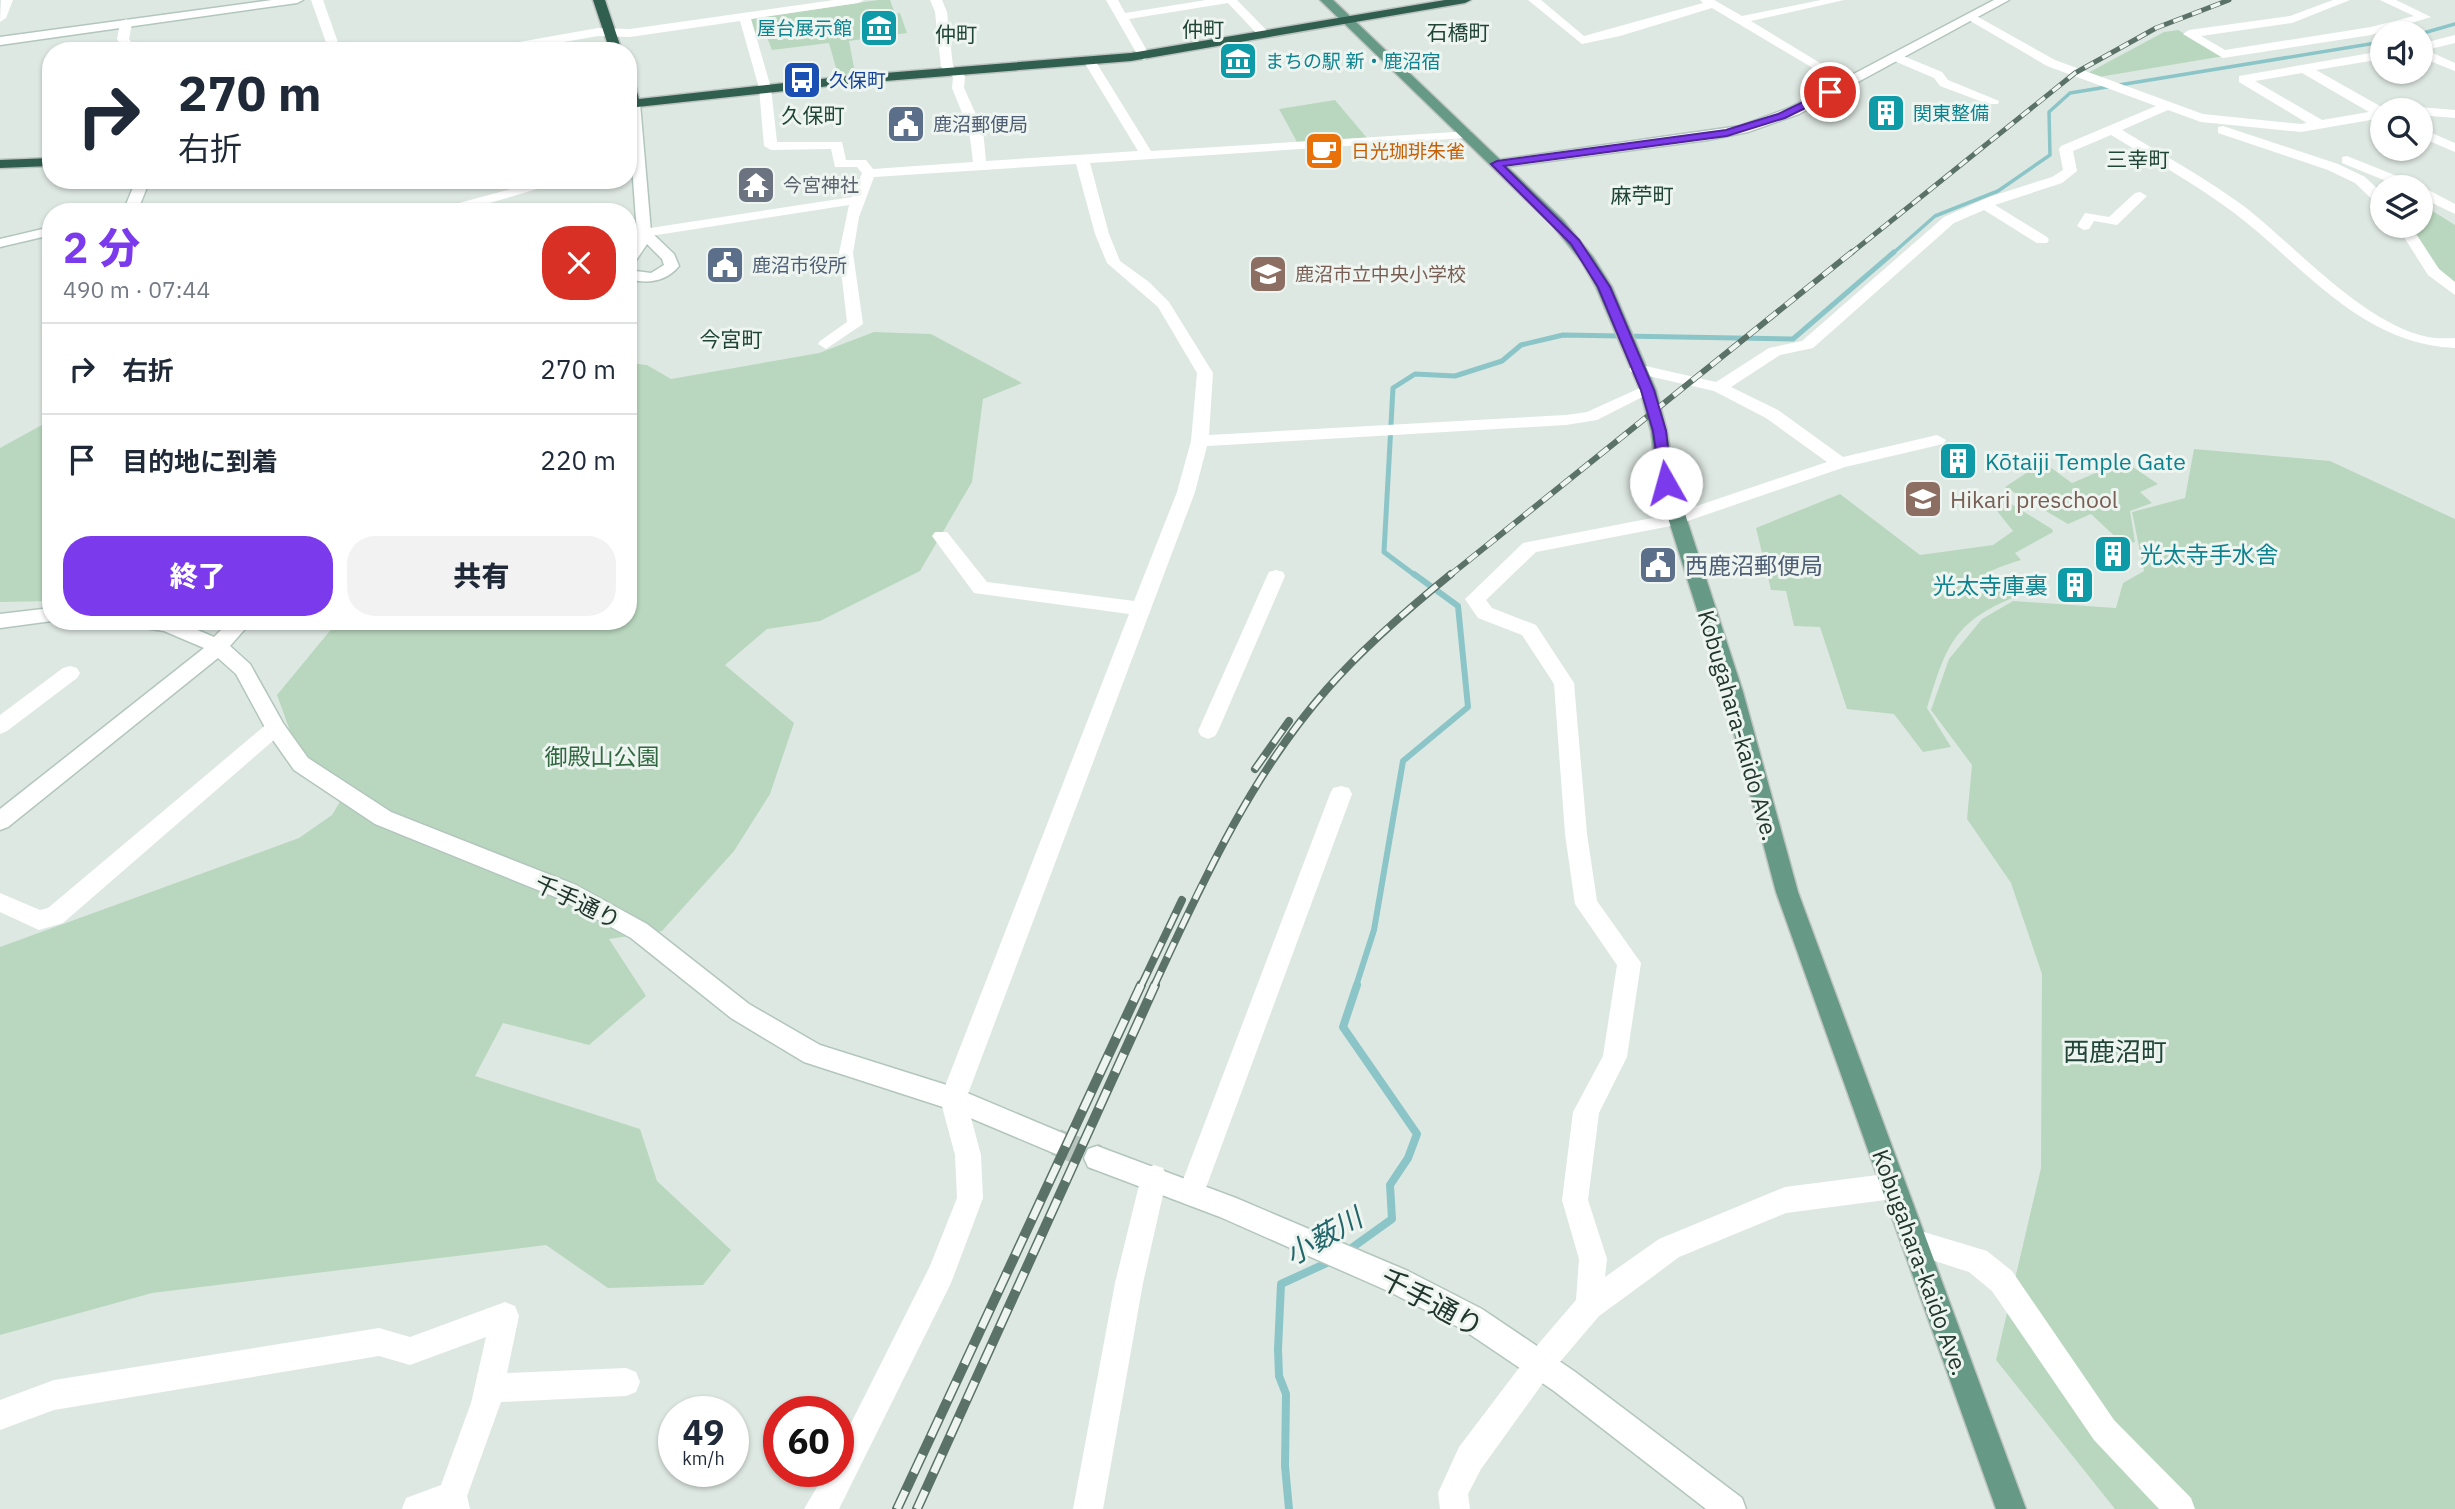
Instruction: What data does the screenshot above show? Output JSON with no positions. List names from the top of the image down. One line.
{"streets":{"main road":["Kobugahara-kaido Ave."],"street":["千手通り"]},"districts":["仲町","石橋町","仲町","久保町","三幸町","麻苧町","今宮町","西鹿沼町"],"water":["小薮川"],"parks":["御殿山公園"],"places":{"museum":["屋台展示館","まちの駅 新・鹿沼宿"],"bus stop":["久保町"],"building":["関東整備","Kōtaiji Temple Gate","光太寺手水舎","光太寺庫裏"],"public building":["鹿沼郵便局","鹿沼市役所","西鹿沼郵便局"],"cafe":["日光珈琲朱雀"],"temple":["今宮神社"],"school or university":["鹿沼市立中央小学校","Hikari preschool"]},"page":{"turn":["270 m","右折"],"heading":["2 分","490 m · 07:44"],"list":[{"name":"右折","value":"270 m"},{"name":"目的地に到着","value":"220 m"}],"buttons":["終了","共有"],"speed":"49 km/h","limit":"60"}}
